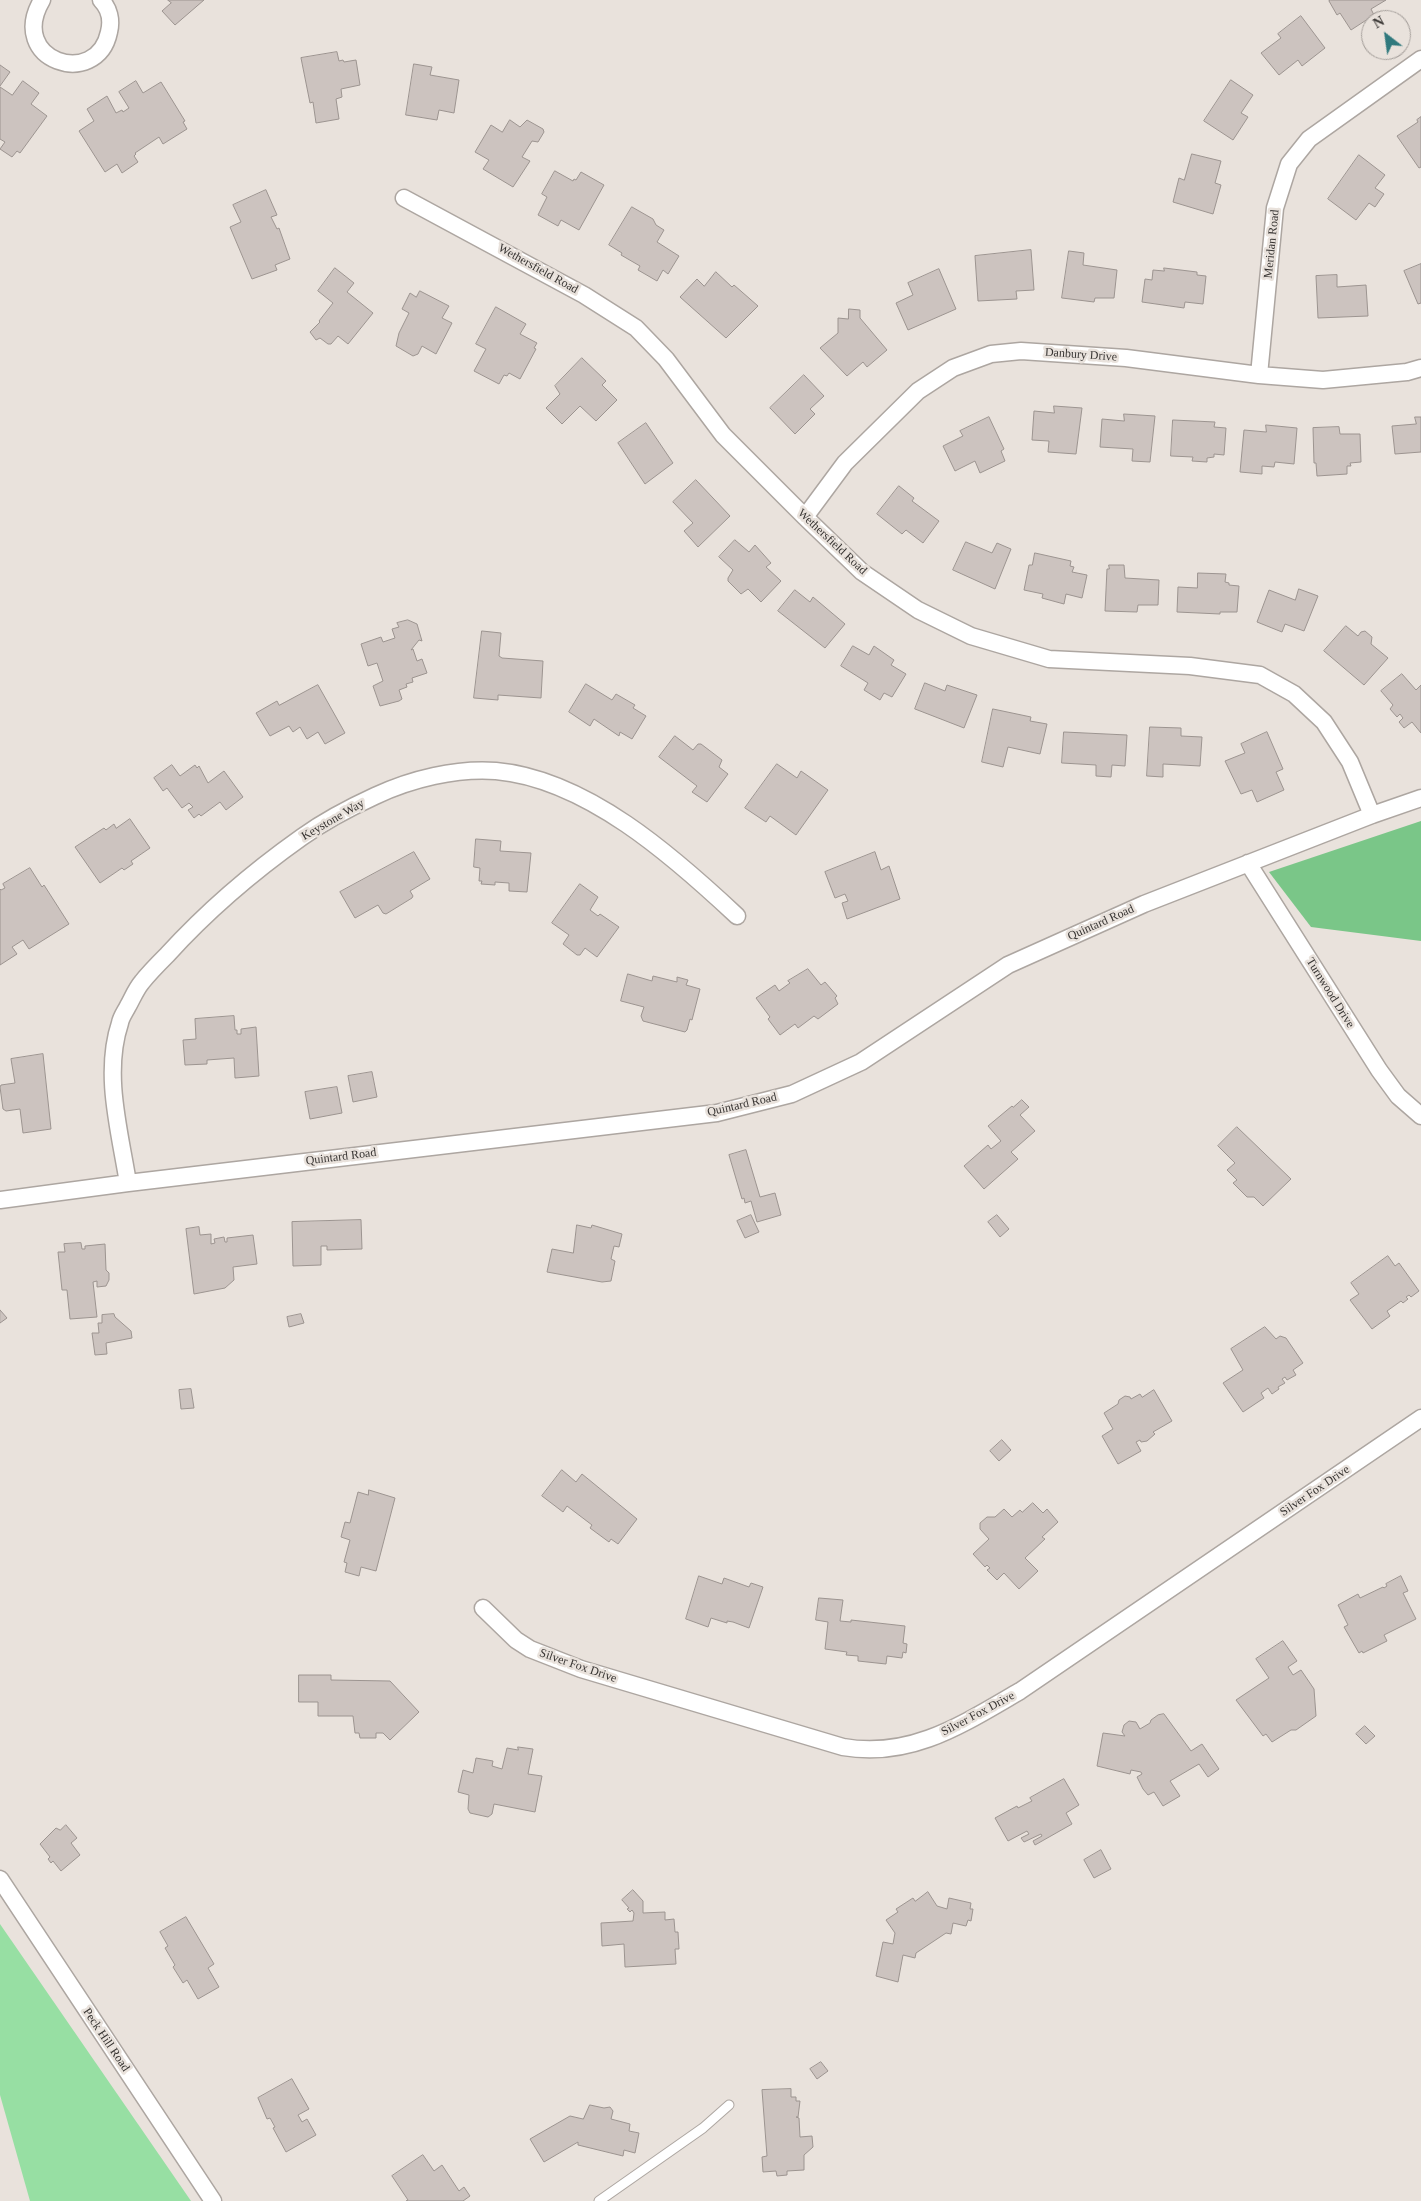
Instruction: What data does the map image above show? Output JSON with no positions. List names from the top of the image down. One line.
{"streets":{"street":["Meridan Road","Wethersfield Road","Danbury Drive","Keystone Way","Quintard Road","Turnwood Drive","Silver Fox Drive","Peck Hill Road"]},"crossings":[["Meridan Road","Danbury Drive"],["Wethersfield Road","Danbury Drive"],["Wethersfield Road","Quintard Road"],["Keystone Way","Quintard Road"],["Quintard Road","Turnwood Drive"]],"north":"top left"}
